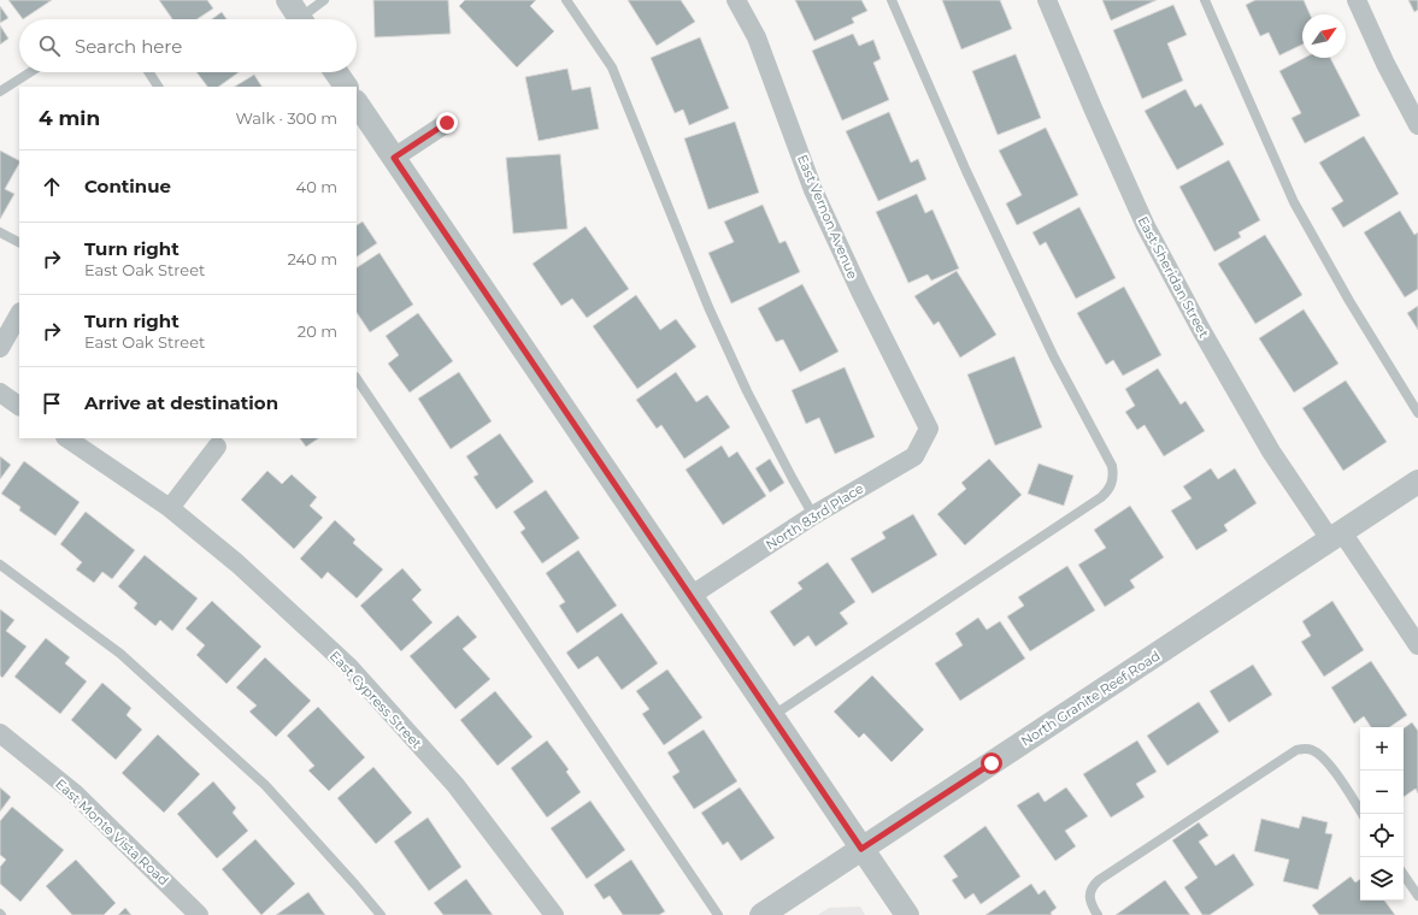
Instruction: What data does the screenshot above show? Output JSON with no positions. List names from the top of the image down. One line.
{"streets":{"street":["East Vernon Avenue","East Sheridan Street","North 83rd Place","North Granite Reef Road","East Cypress Street","East Monte Vista Road"]},"crossings":[["East Vernon Avenue","North 83rd Place"],["East Sheridan Street","North Granite Reef Road"]],"north":"top right","page":{"search":"Search here","heading":["4 min","Walk · 300 m"],"list":[["Continue","40 m"],["Turn right","East Oak Street","240 m"],["Turn right","East Oak Street","20 m"],"Arrive at destination"],"map_buttons":["+","−"]}}
